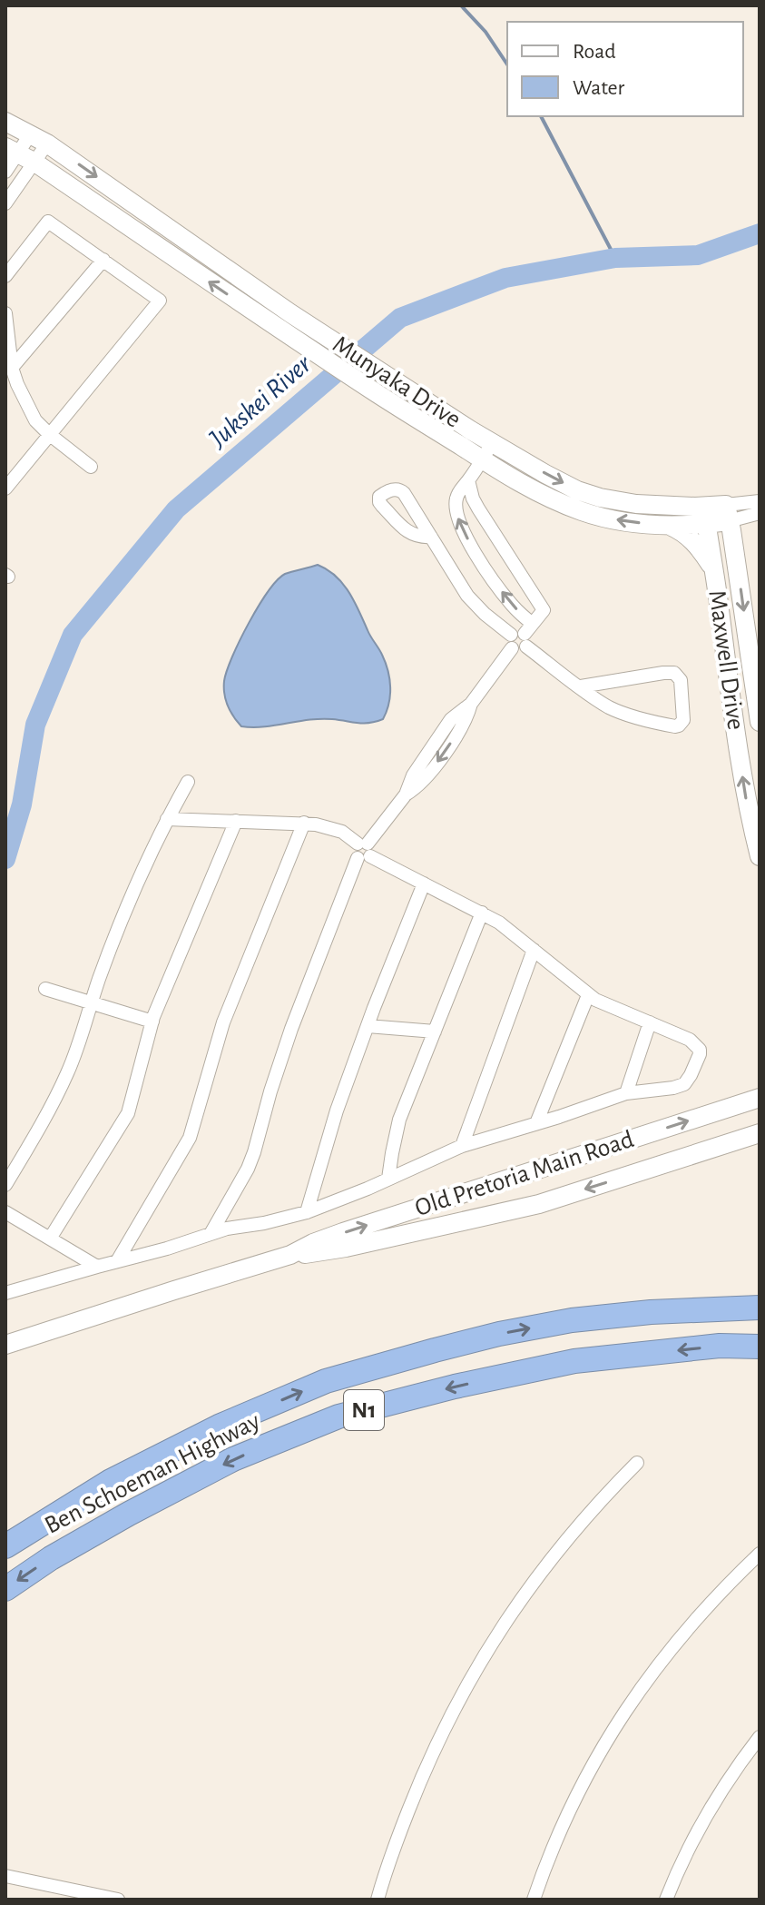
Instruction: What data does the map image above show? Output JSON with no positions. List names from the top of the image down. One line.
{"streets":{"highway":["N1","Ben Schoeman Highway"],"main road":["Munyaka Drive","Maxwell Drive","Old Pretoria Main Road"]},"crossings":[["Munyaka Drive","Maxwell Drive"]],"water":["Jukskei River"],"legend":["Road","Water"]}
